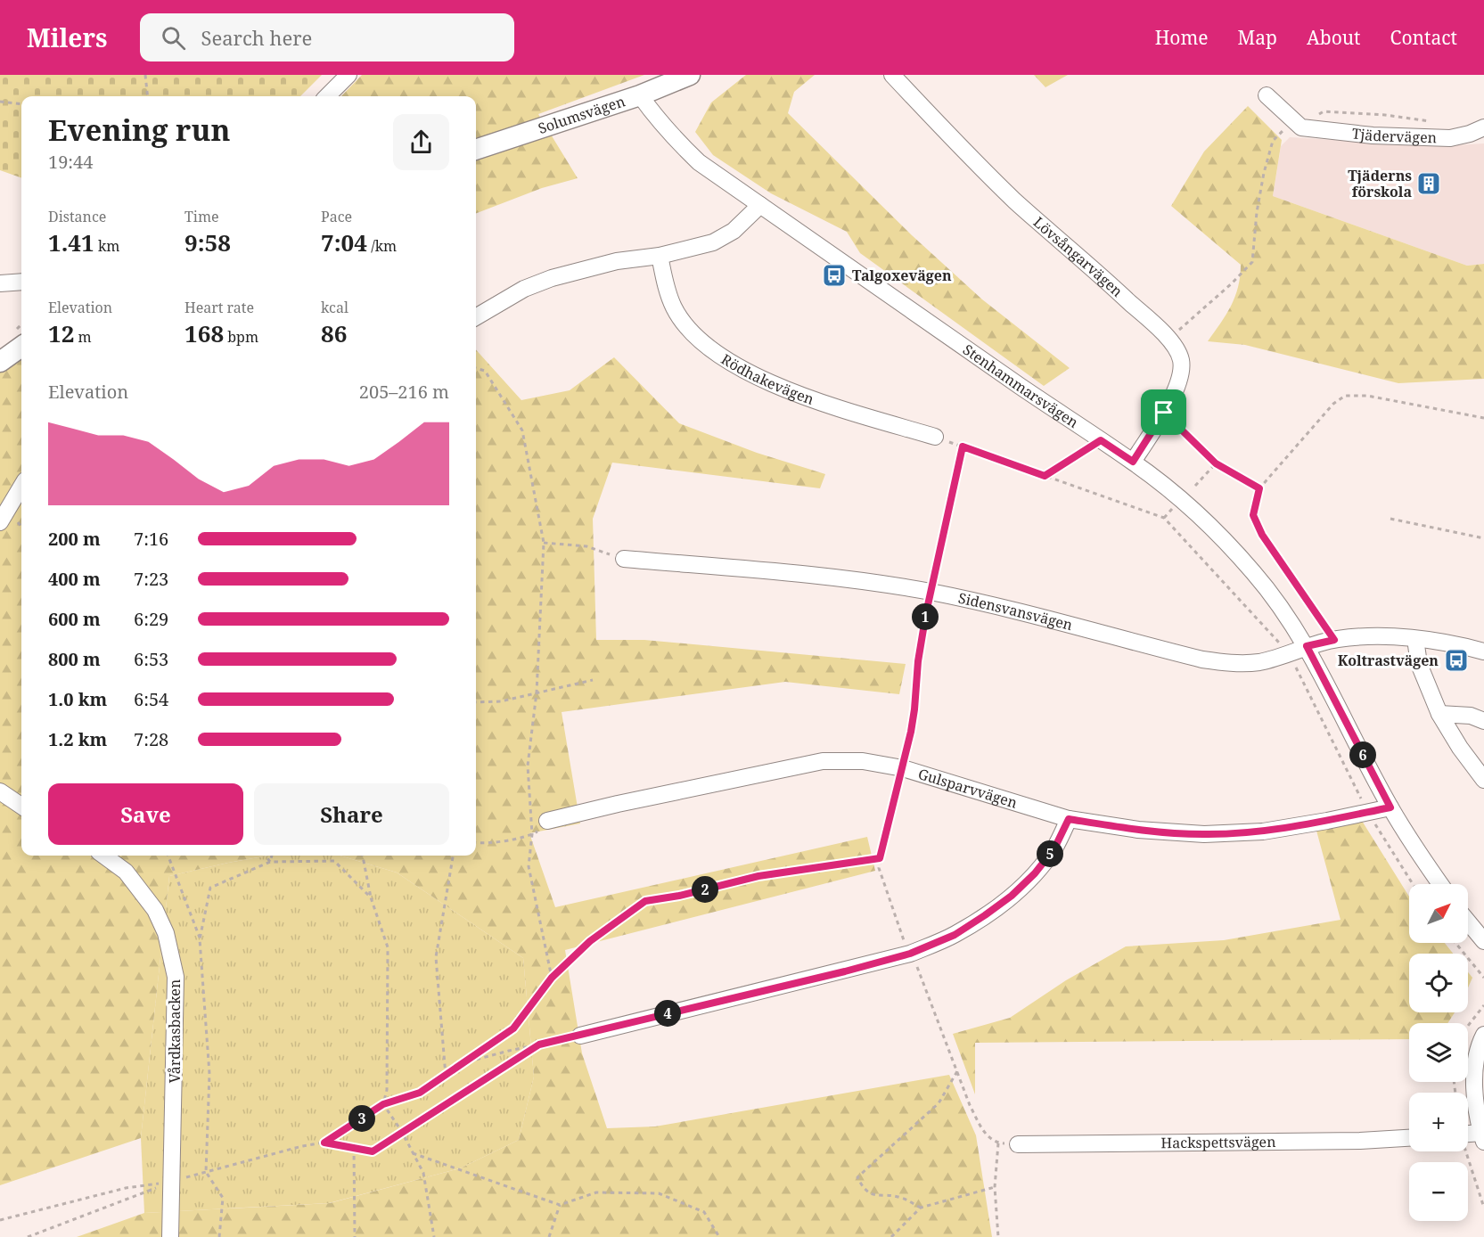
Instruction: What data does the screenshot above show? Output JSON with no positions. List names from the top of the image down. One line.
{"streets":{"main road":["Solumsvägen"],"street":["Tjädervägen","Lövsångarvägen","Rödhakevägen","Stenhammarsvägen","Sidensvansvägen","Gulsparvvägen","Vårdkasbacken","Hackspettsvägen"]},"crossings":[["Solumsvägen","Stenhammarsvägen"],["Lövsångarvägen","Stenhammarsvägen"],["Stenhammarsvägen","Sidensvansvägen"],["Stenhammarsvägen","Gulsparvvägen"]],"places":{"building":["Tjäderns förskola"],"bus stop":["Talgoxevägen","Koltrastvägen"]},"north":"top right","page":{"header":"Milers","search":"Search here","nav":["Home","Map","About","Contact"],"heading":["Evening run","19:44"],"stats":[["Distance","1.41 km"],["Time","9:58"],["Pace","7:04 /km"],["Elevation","12 m"],["Heart rate","168 bpm"],["kcal","86"]],"chart":["Elevation","205–216 m"],"list":[{"name":"200 m","note":"7:16"},{"name":"400 m","note":"7:23"},{"name":"600 m","note":"6:29"},{"name":"800 m","note":"6:53"},{"name":"1.0 km","note":"6:54"},{"name":"1.2 km","note":"7:28"}],"pins":["1","6","5","2","4","3"],"buttons":["Save","Share"],"map_buttons":["+","−"]}}
